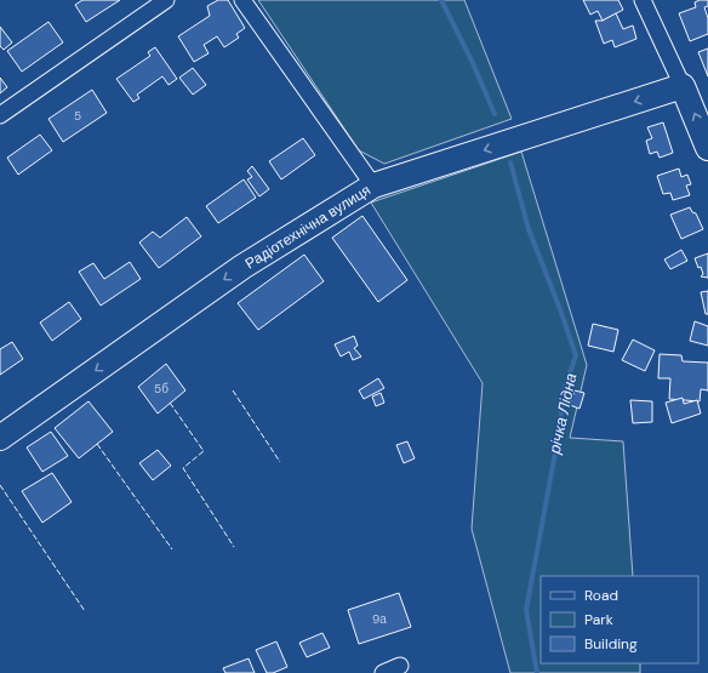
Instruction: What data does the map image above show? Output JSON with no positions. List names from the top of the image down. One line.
{"streets":{"main road":["Радіотехнічна вулиця"]},"one_way":["Радіотехнічна вулиця"],"water":["річка Лідна"],"house_numbers":["5","5б","9а"],"legend":["Road","Park","Building"]}
